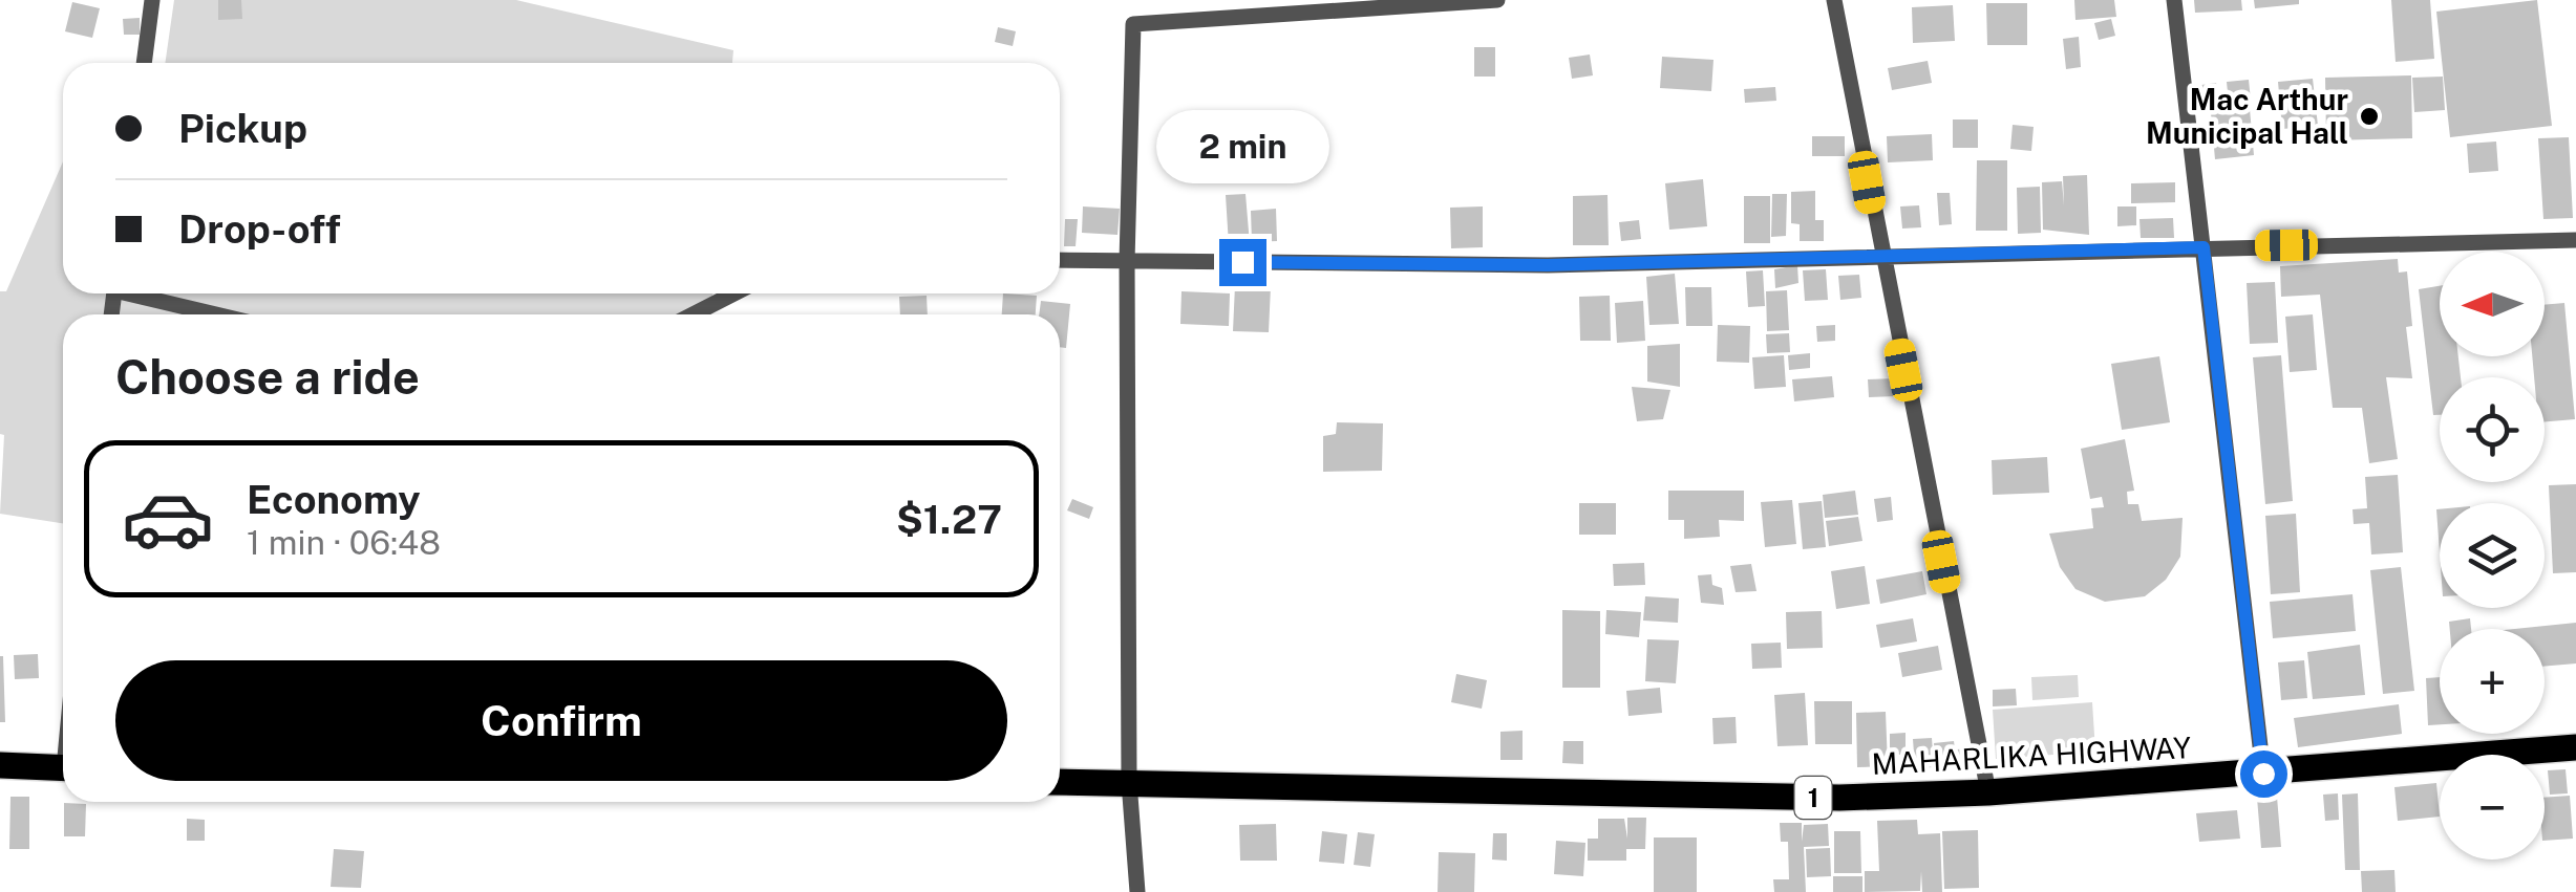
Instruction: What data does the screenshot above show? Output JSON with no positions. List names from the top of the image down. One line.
{"streets":{"highway":["MAHARLIKA HIGHWAY","1"]},"places":["Mac Arthur Municipal Hall"],"north":"left","page":{"banner":["Pickup","Drop-off"],"bubble":"2 min","map_buttons":["+","−"],"heading":"Choose a ride","list":[{"name":"Economy","note":"1 min · 06:48","value":"$1.27"}],"buttons":"Confirm"}}
